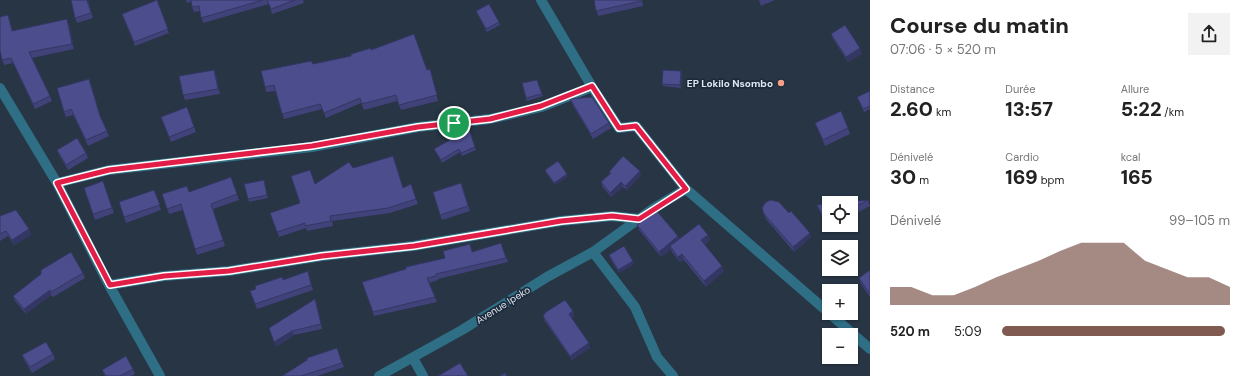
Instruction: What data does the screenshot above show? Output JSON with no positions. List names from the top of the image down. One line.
{"streets":{"street":["Avenue Ipeko"]},"places":["EP Lokilo Nsombo"],"page":{"heading":["Course du matin","07:06 · 5 × 520 m"],"stats":[["Distance","2.60 km"],["Durée","13:57"],["Allure","5:22 /km"],["Dénivelé","30 m"],["Cardio","169 bpm"],["kcal","165"]],"map_buttons":["+","−"],"chart":["Dénivelé","99–105 m"],"list":[{"name":"520 m","note":"5:09"}]}}
